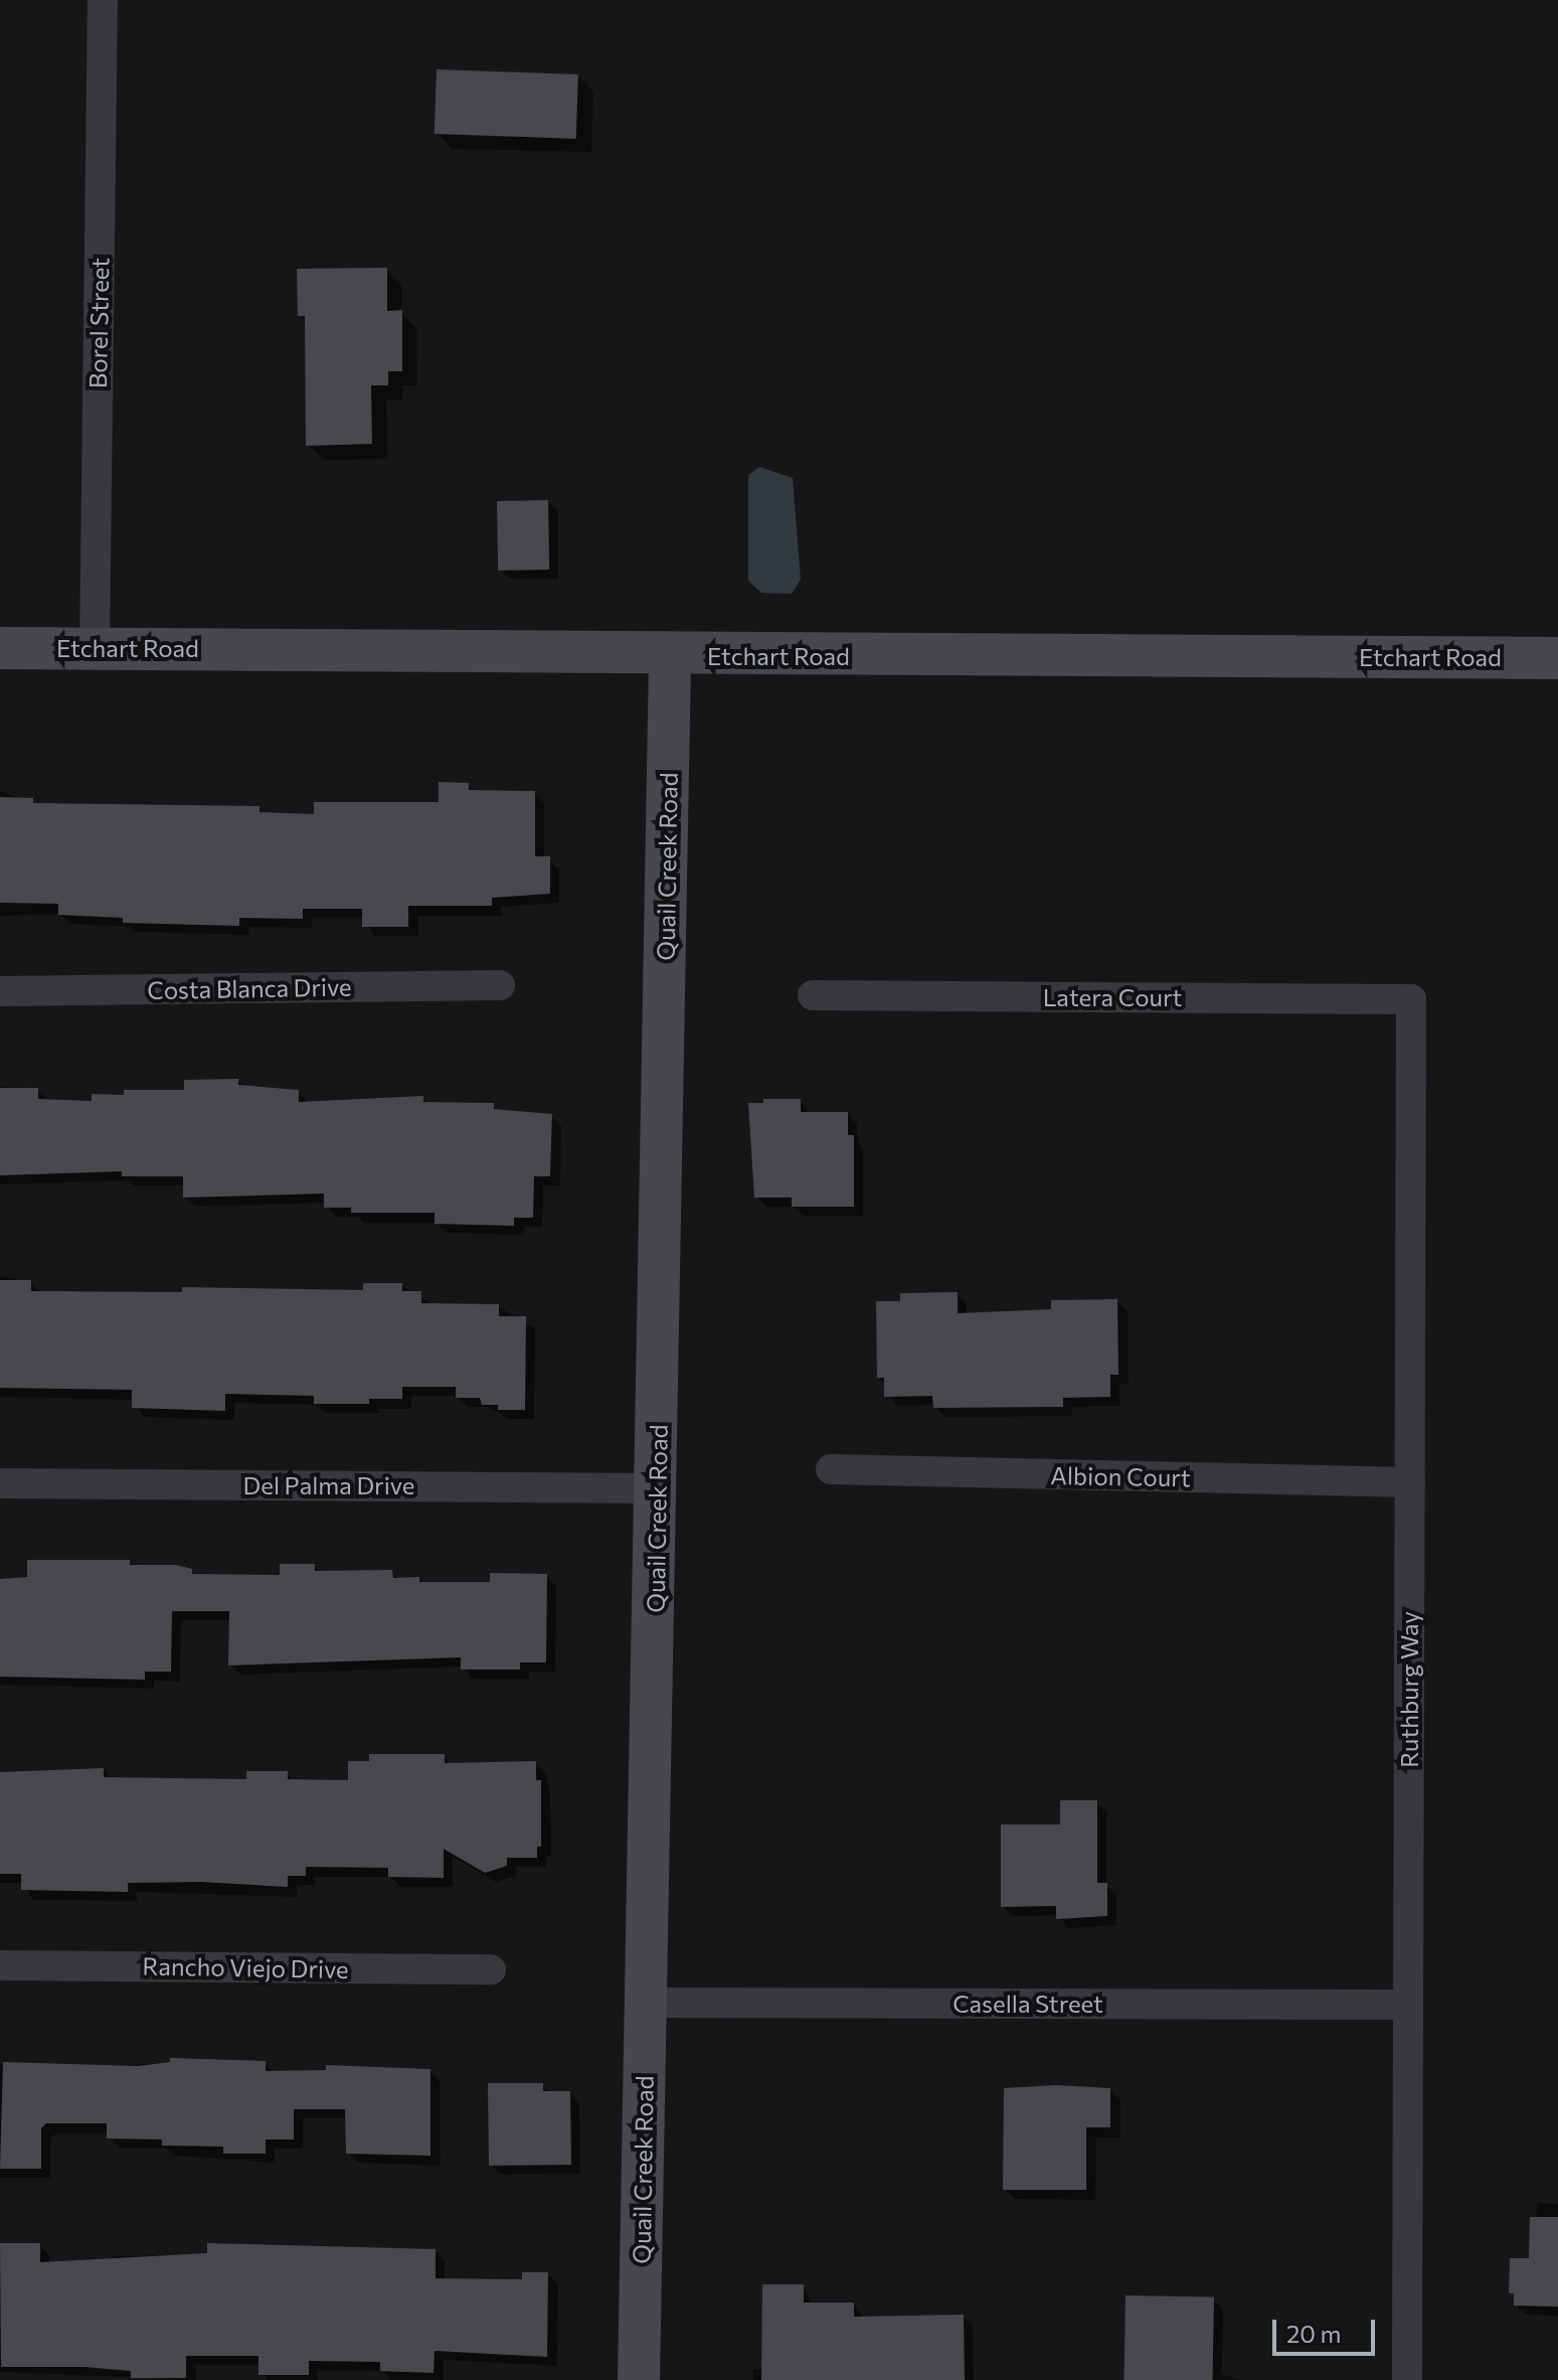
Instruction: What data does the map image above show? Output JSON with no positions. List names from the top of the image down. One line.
{"streets":{"street":["Borel Street","Etchart Road","Quail Creek Road","Costa Blanca Drive","Latera Court","Albion Court","Del Palma Drive","Ruthburg Way","Rancho Viejo Drive","Casella Street"]},"crossings":[["Borel Street","Etchart Road"],["Etchart Road","Quail Creek Road"],["Quail Creek Road","Del Palma Drive"],["Quail Creek Road","Casella Street"],["Latera Court","Ruthburg Way"],["Albion Court","Ruthburg Way"],["Ruthburg Way","Casella Street"]],"scale_bar":"20 m"}
